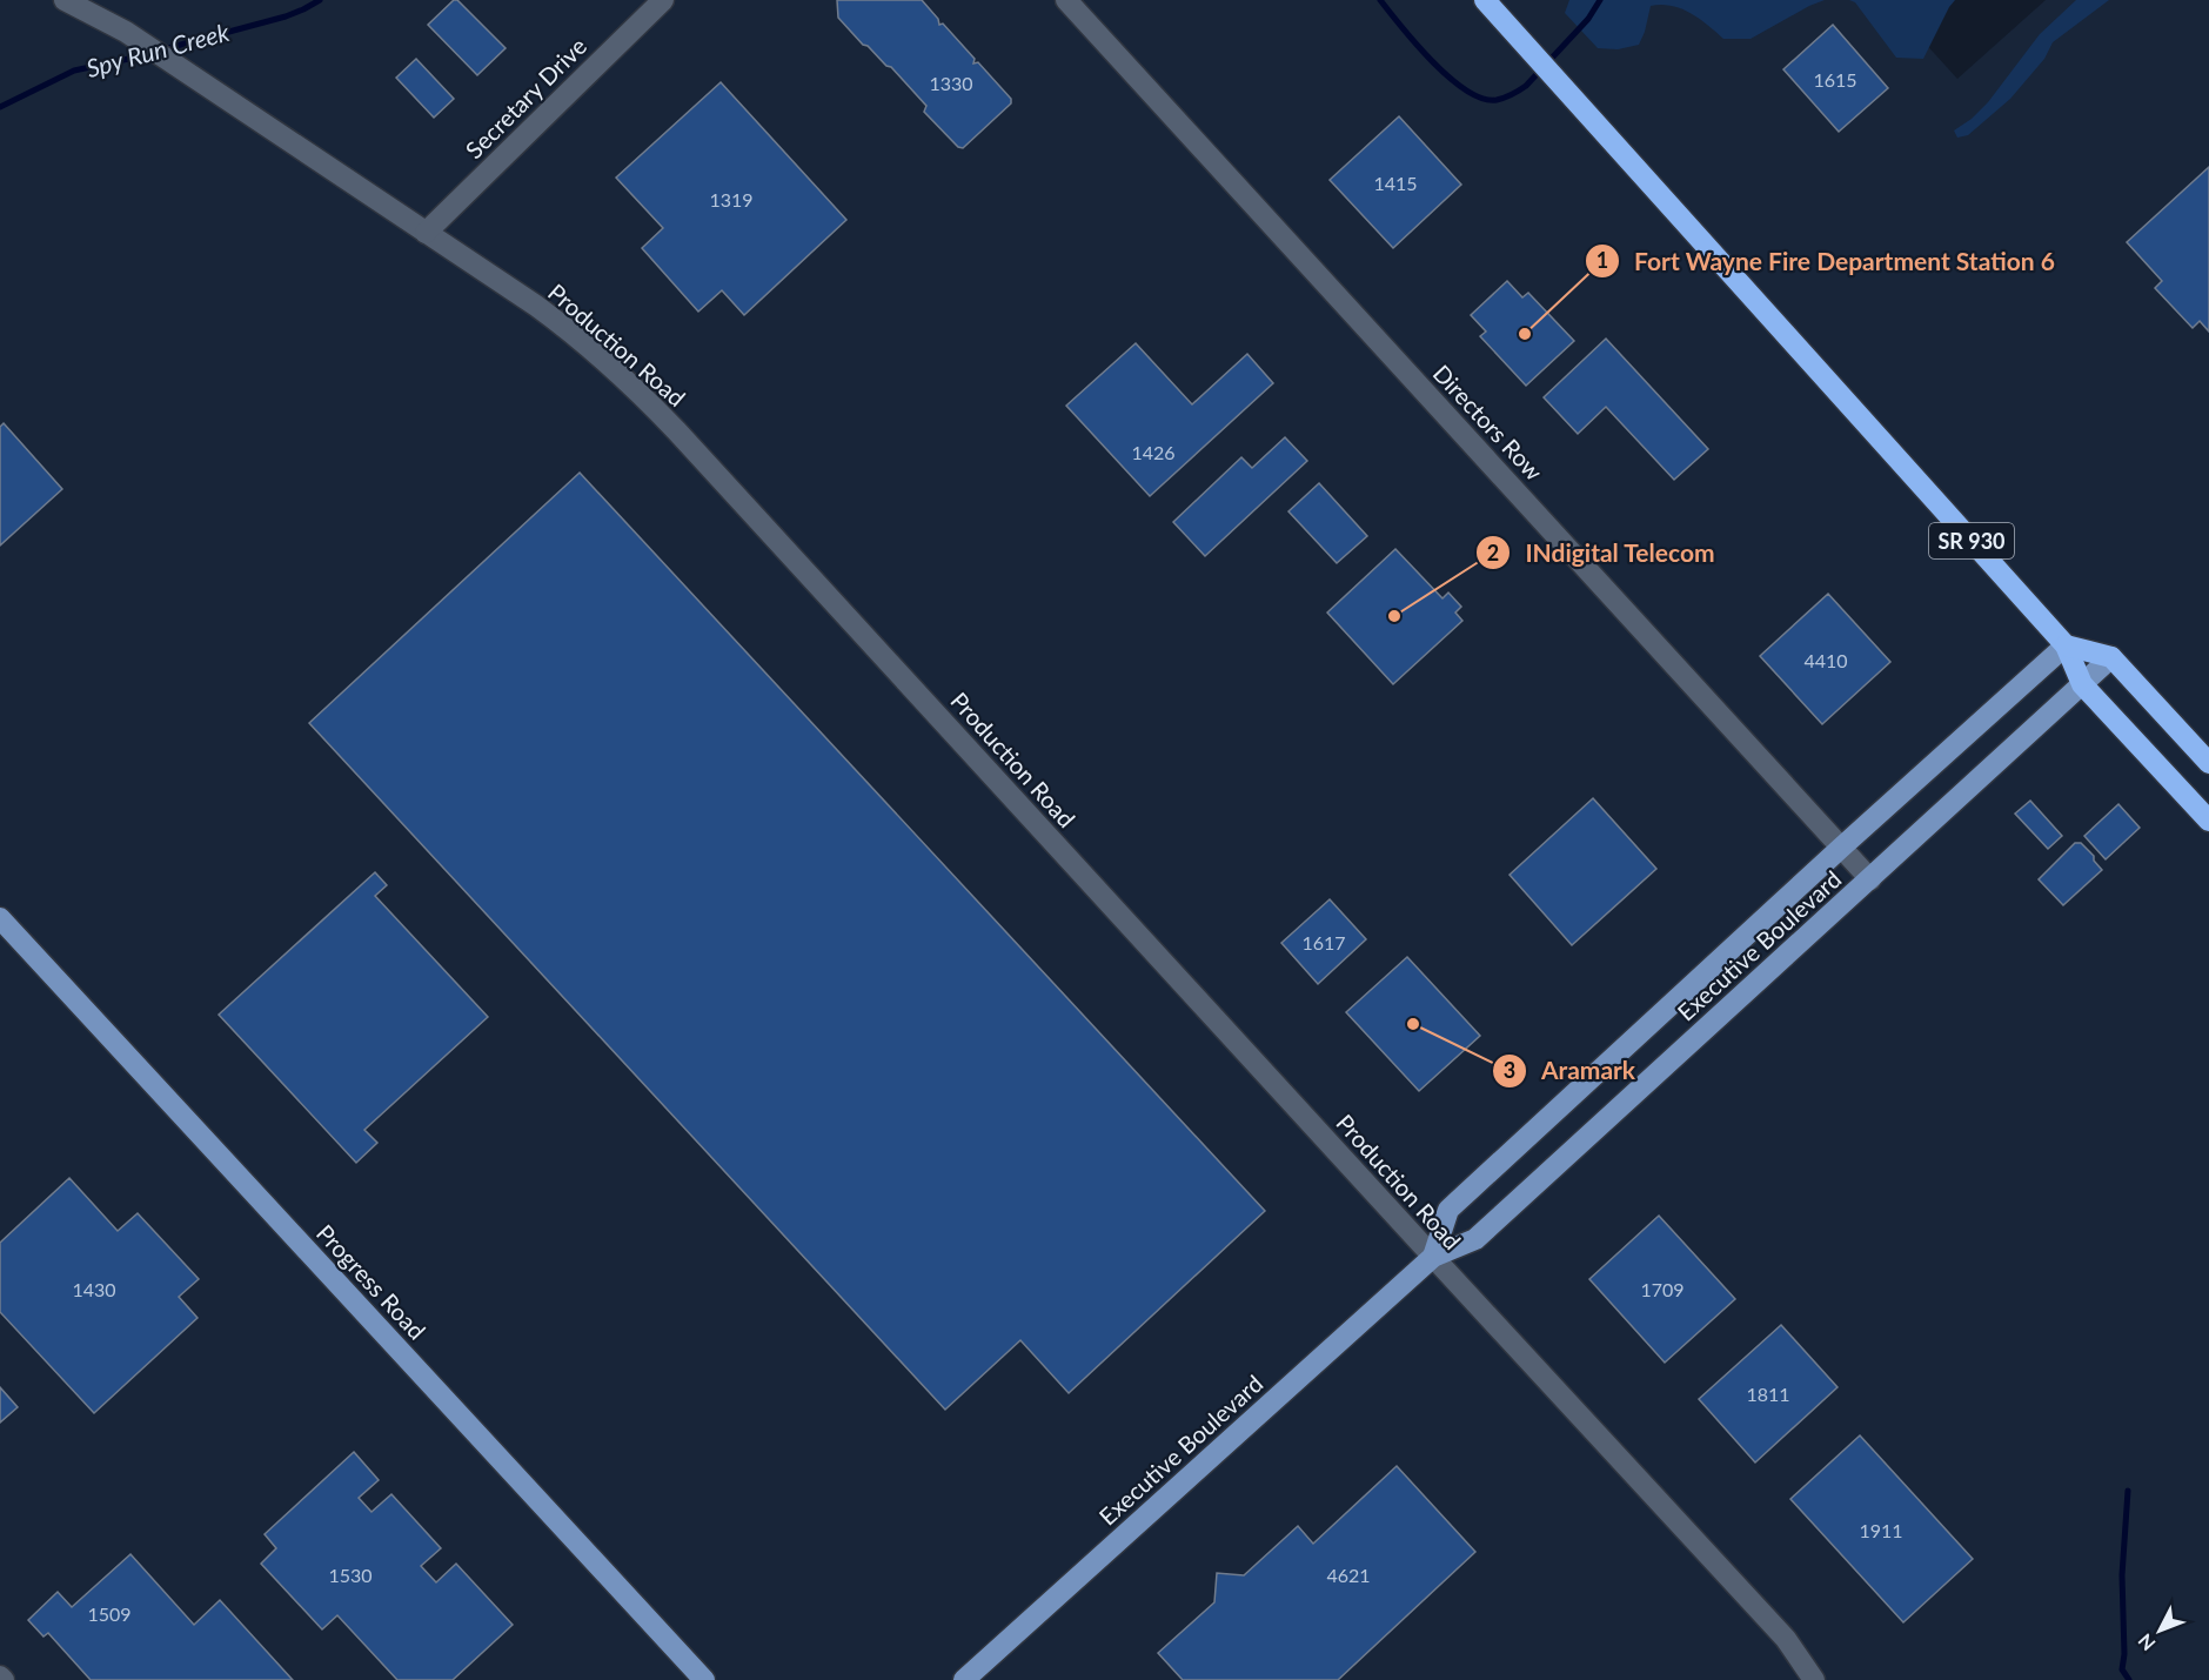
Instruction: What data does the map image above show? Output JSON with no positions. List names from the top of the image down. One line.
{"streets":{"highway":["SR 930"],"main road":["Executive Boulevard","Progress Road"],"street":["Secretary Drive","Production Road","Directors Row"]},"crossings":[["Secretary Drive","Production Road"],["Production Road","Executive Boulevard"],["Directors Row","Executive Boulevard"],["SR 930","Executive Boulevard"]],"water":["Spy Run Creek"],"places":["Fort Wayne Fire Department Station 6","INdigital Telecom","Aramark"],"house_numbers":["1615","1330","1415","1319","1426","4410","1617","1430","1709","1811","1911","1530","4621","1509"],"north":"bottom left"}
